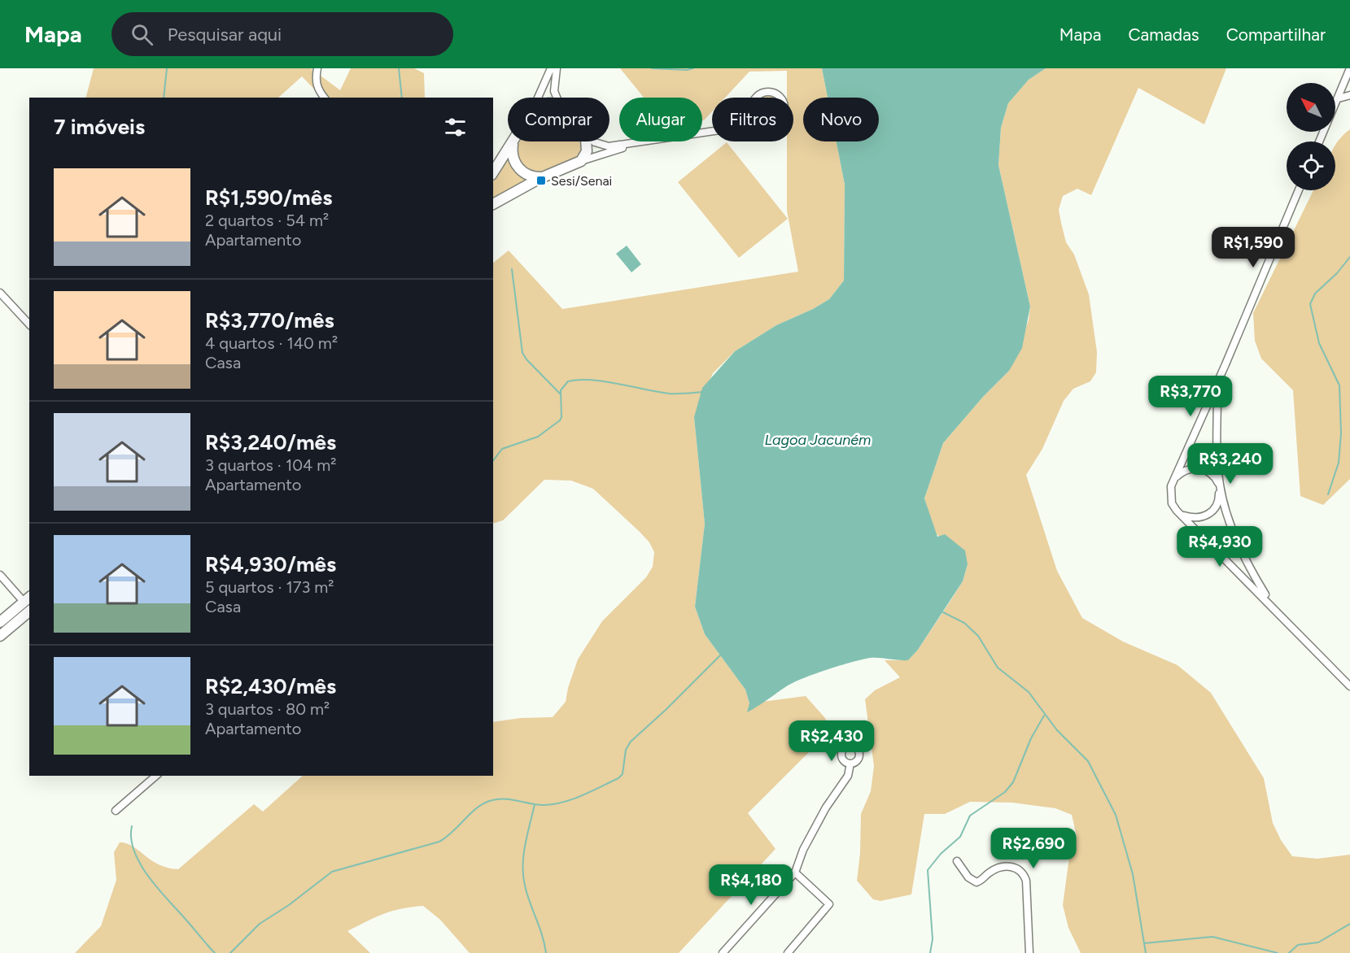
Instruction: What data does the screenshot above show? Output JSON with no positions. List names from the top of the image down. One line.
{"water":["Lagoa Jacuném"],"places":{"transit":["Sesi/Senai"]},"north":"top left","page":{"header":"Mapa","search":"Pesquisar aqui","nav":["Mapa","Camadas","Compartilhar"],"chip":["Comprar","Alugar","Filtros","Novo"],"heading":"7 imóveis","list":[{"name":"R$1,590/mês","note":"2 quartos · 54 m² · Apartamento"},{"name":"R$3,770/mês","note":"4 quartos · 140 m² · Casa"},{"name":"R$3,240/mês","note":"3 quartos · 104 m² · Apartamento"},{"name":"R$4,930/mês","note":"5 quartos · 173 m² · Casa"},{"name":"R$2,430/mês","note":"3 quartos · 80 m² · Apartamento"}],"price":["R$1,590","R$3,770","R$3,240","R$4,930","R$2,430","R$2,690","R$4,180"]}}
